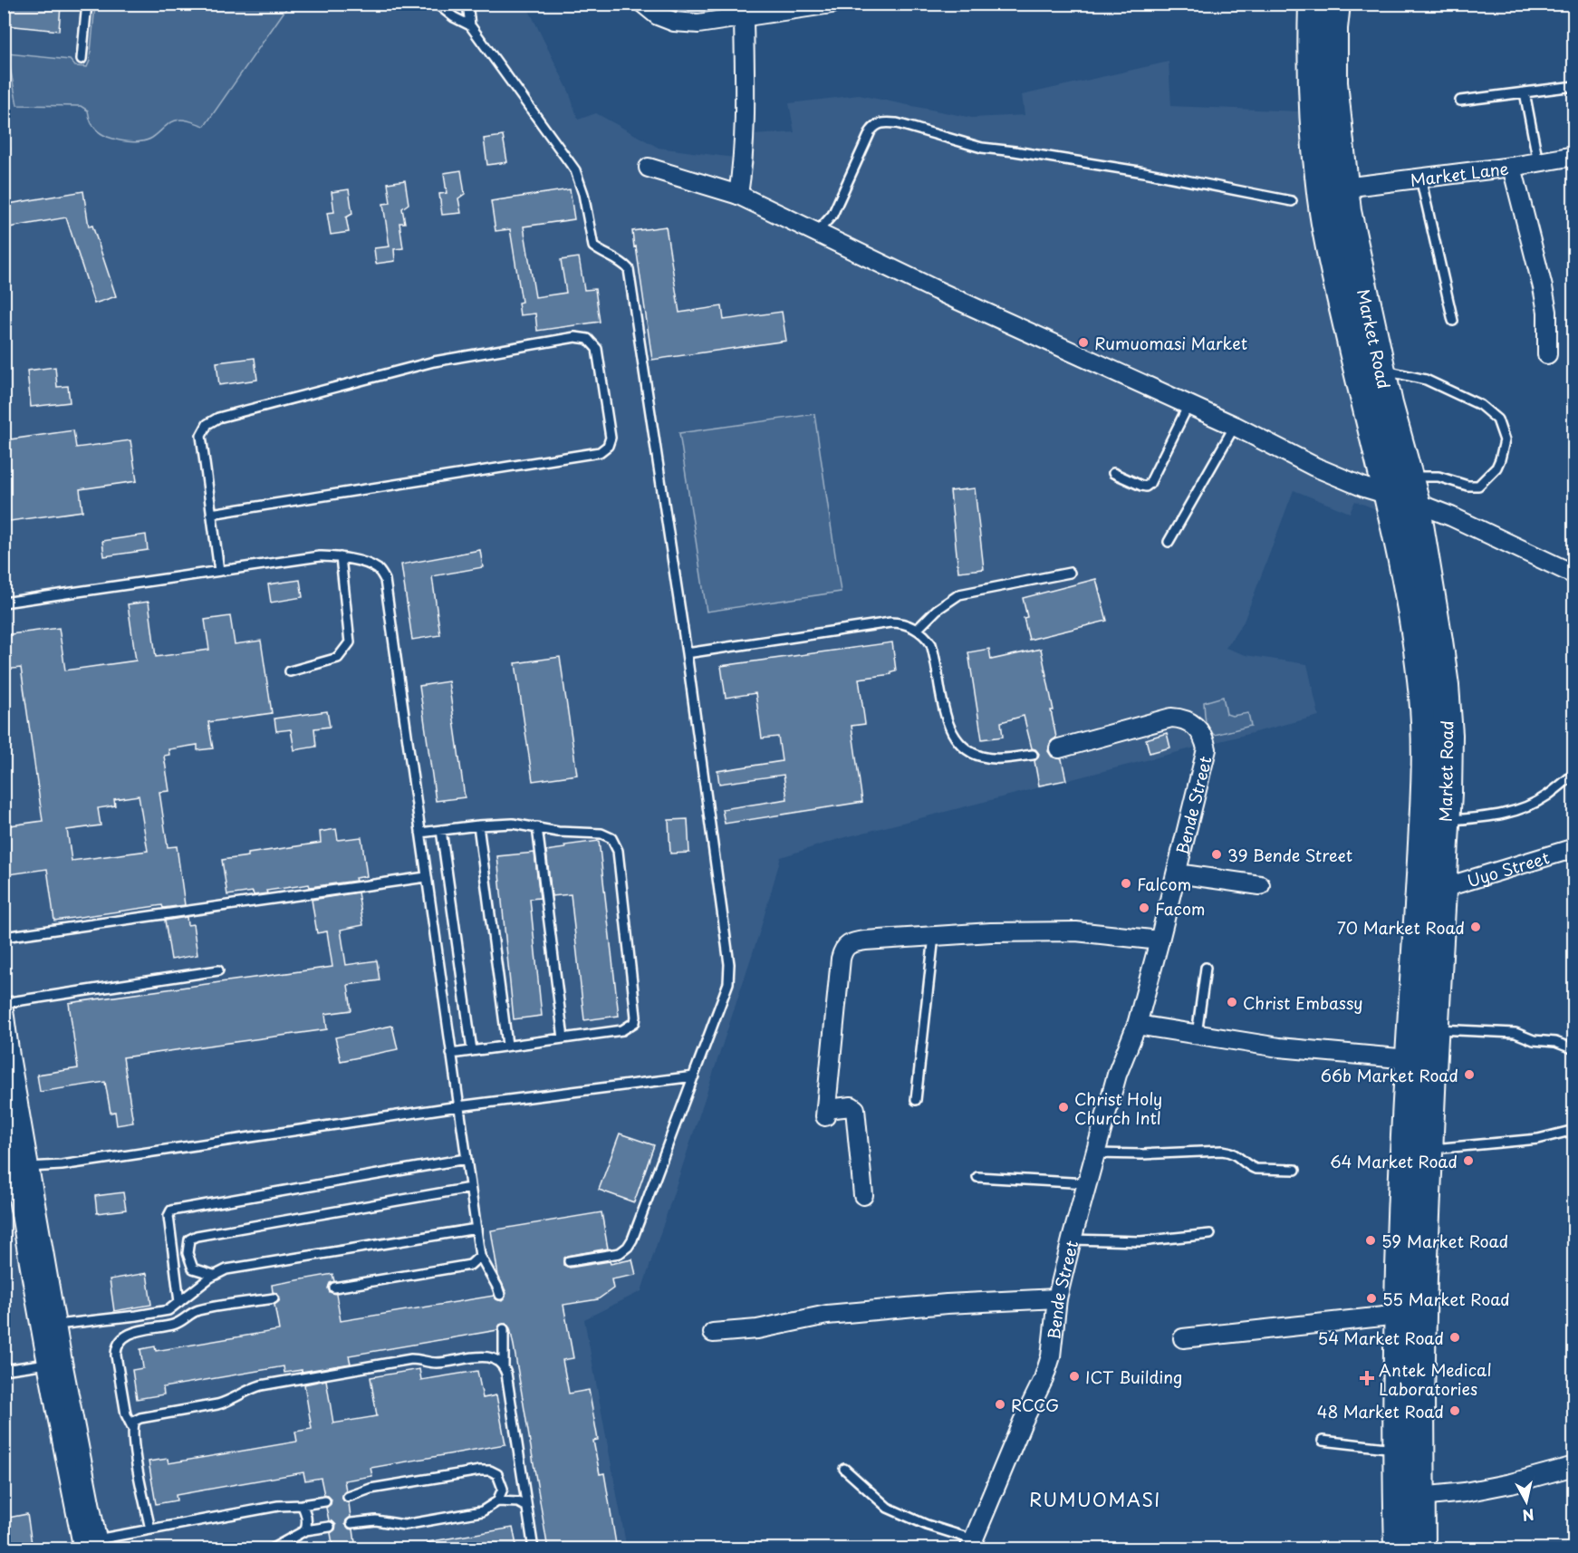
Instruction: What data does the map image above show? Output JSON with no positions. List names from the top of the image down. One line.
{"streets":{"main road":["Market Road"],"street":["Market Lane","Bende Street","Uyo Street"]},"crossings":[["Market Lane","Market Road"],["Market Road","Uyo Street"]],"districts":["RUMUOMASI"],"places":{"other":["Rumuomasi Market","39 Bende Street","Falcom","Facom","70 Market Road","Christ Embassy","66b Market Road","Christ Holy Church Intl","64 Market Road","59 Market Road","55 Market Road","54 Market Road","ICT Building","RCCG","48 Market Road"],"health":["Antek Medical Laboratories"]},"north":"bottom"}
